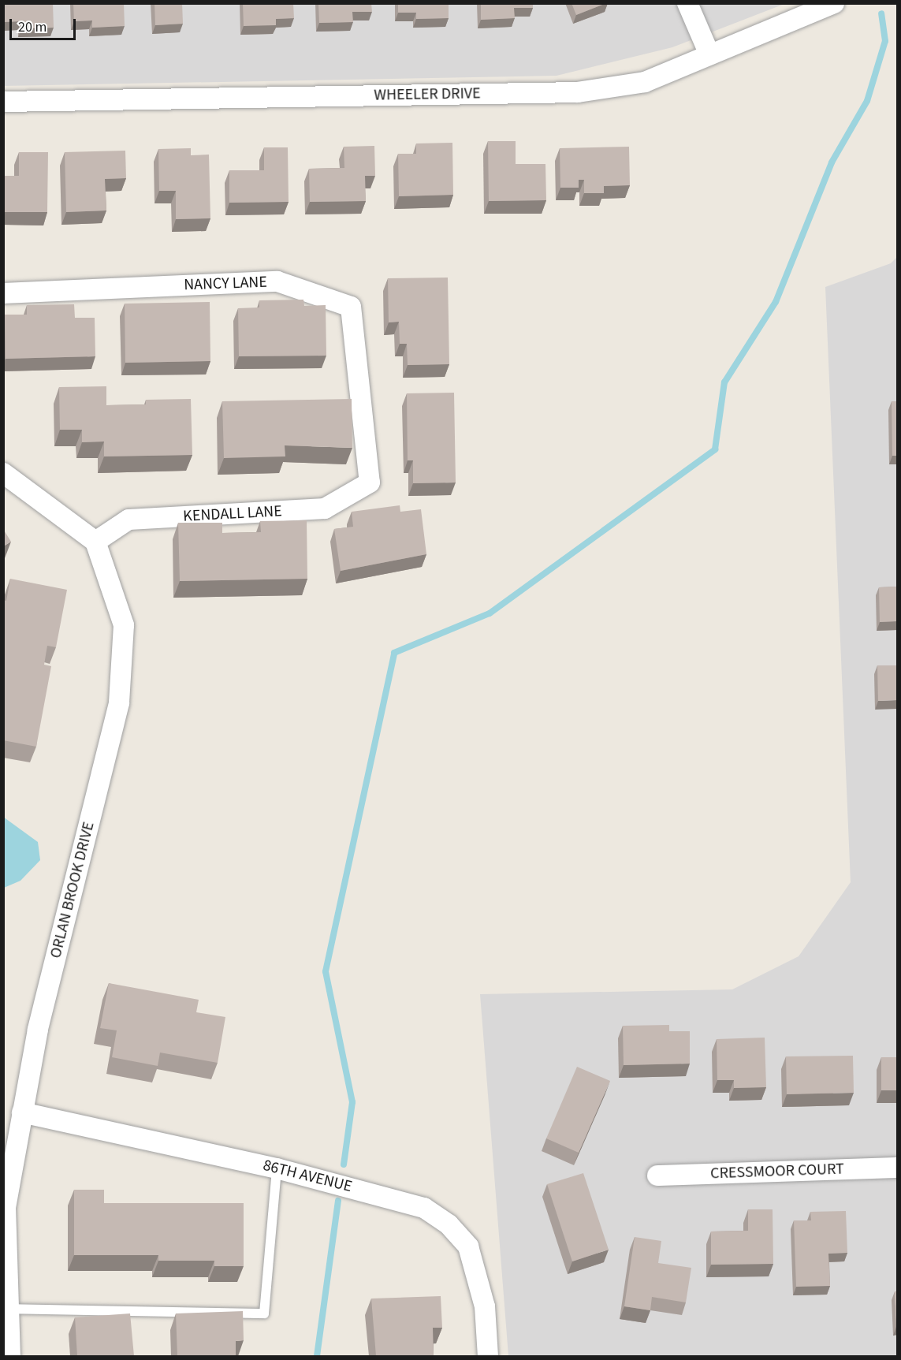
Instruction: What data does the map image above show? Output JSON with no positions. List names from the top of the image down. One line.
{"streets":{"street":["WHEELER DRIVE","NANCY LANE","KENDALL LANE","ORLAN BROOK DRIVE","CRESSMOOR COURT","86TH AVENUE"]},"crossings":[["NANCY LANE","KENDALL LANE"],["KENDALL LANE","ORLAN BROOK DRIVE"],["ORLAN BROOK DRIVE","86TH AVENUE"]],"scale_bar":"20 m"}
